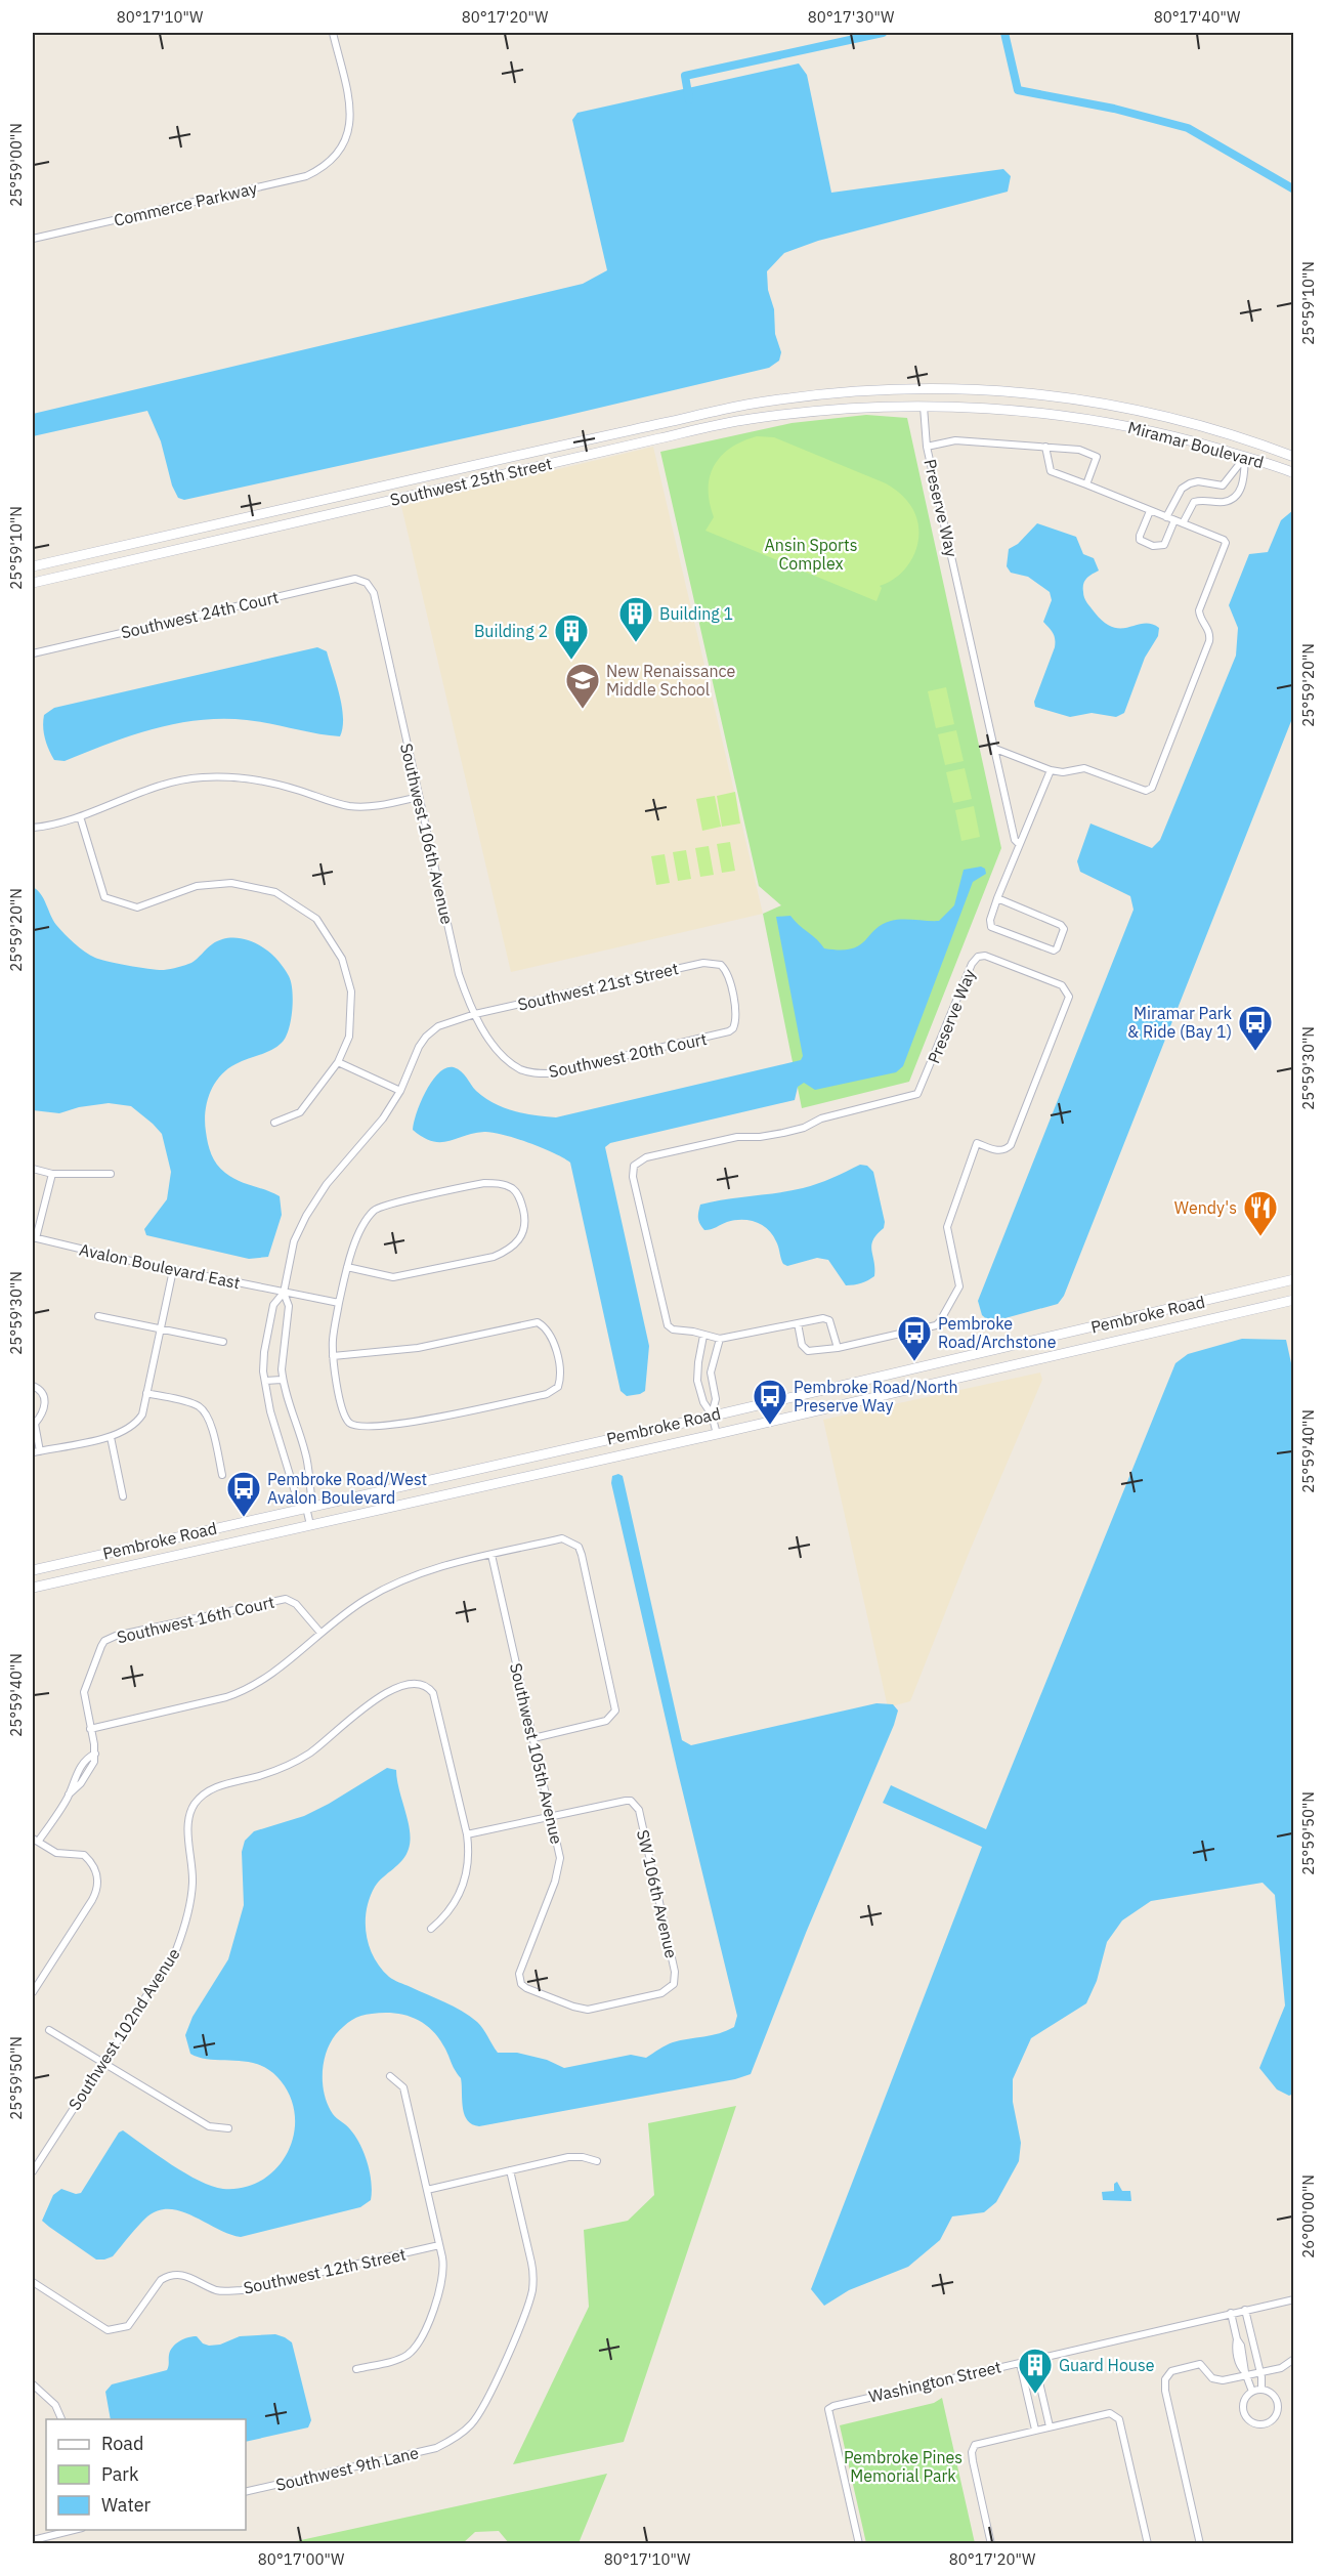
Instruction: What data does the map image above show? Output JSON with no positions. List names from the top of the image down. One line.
{"streets":{"main road":["Miramar Boulevard","Southwest 25th Street","Pembroke Road"],"street":["Commerce Parkway","Preserve Way","Southwest 24th Court","Southwest 106th Avenue","Southwest 21st Street","Southwest 20th Court","Avalon Boulevard East","Southwest 16th Court","Southwest 105th Avenue","SW 106th Avenue","Southwest 102nd Avenue","Southwest 12th Street","Washington Street","Southwest 9th Lane"]},"crossings":[["Miramar Boulevard","Southwest 25th Street"],["Southwest 25th Street","Preserve Way"],["Southwest 24th Court","Southwest 106th Avenue"],["Southwest 106th Avenue","Southwest 21st Street"],["Southwest 106th Avenue","Southwest 20th Court"],["Southwest 21st Street","Southwest 20th Court"],["Southwest 21st Street","Avalon Boulevard East"],["Southwest 105th Avenue","SW 106th Avenue"]],"parks":["Ansin Sports Complex","Pembroke Pines Memorial Park"],"places":{"building":["Building 1","Building 2","Guard House"],"school or university":["New Renaissance Middle School"],"bus stop":["Miramar Park & Ride (Bay 1)","Pembroke Road/Archstone","Pembroke Road/North Preserve Way","Pembroke Road/West Avalon Boulevard"],"restaurant":["Wendy's"]},"legend":["Road","Park","Water"],"coordinates":["80°17'10\"W","80°17'20\"W","80°17'30\"W","80°17'40\"W","25°59'00\"N","25°59'10\"N","25°59'20\"N","25°59'30\"N","25°59'40\"N","25°59'50\"N","26°00'00\"N","80°17'00\"W"]}
